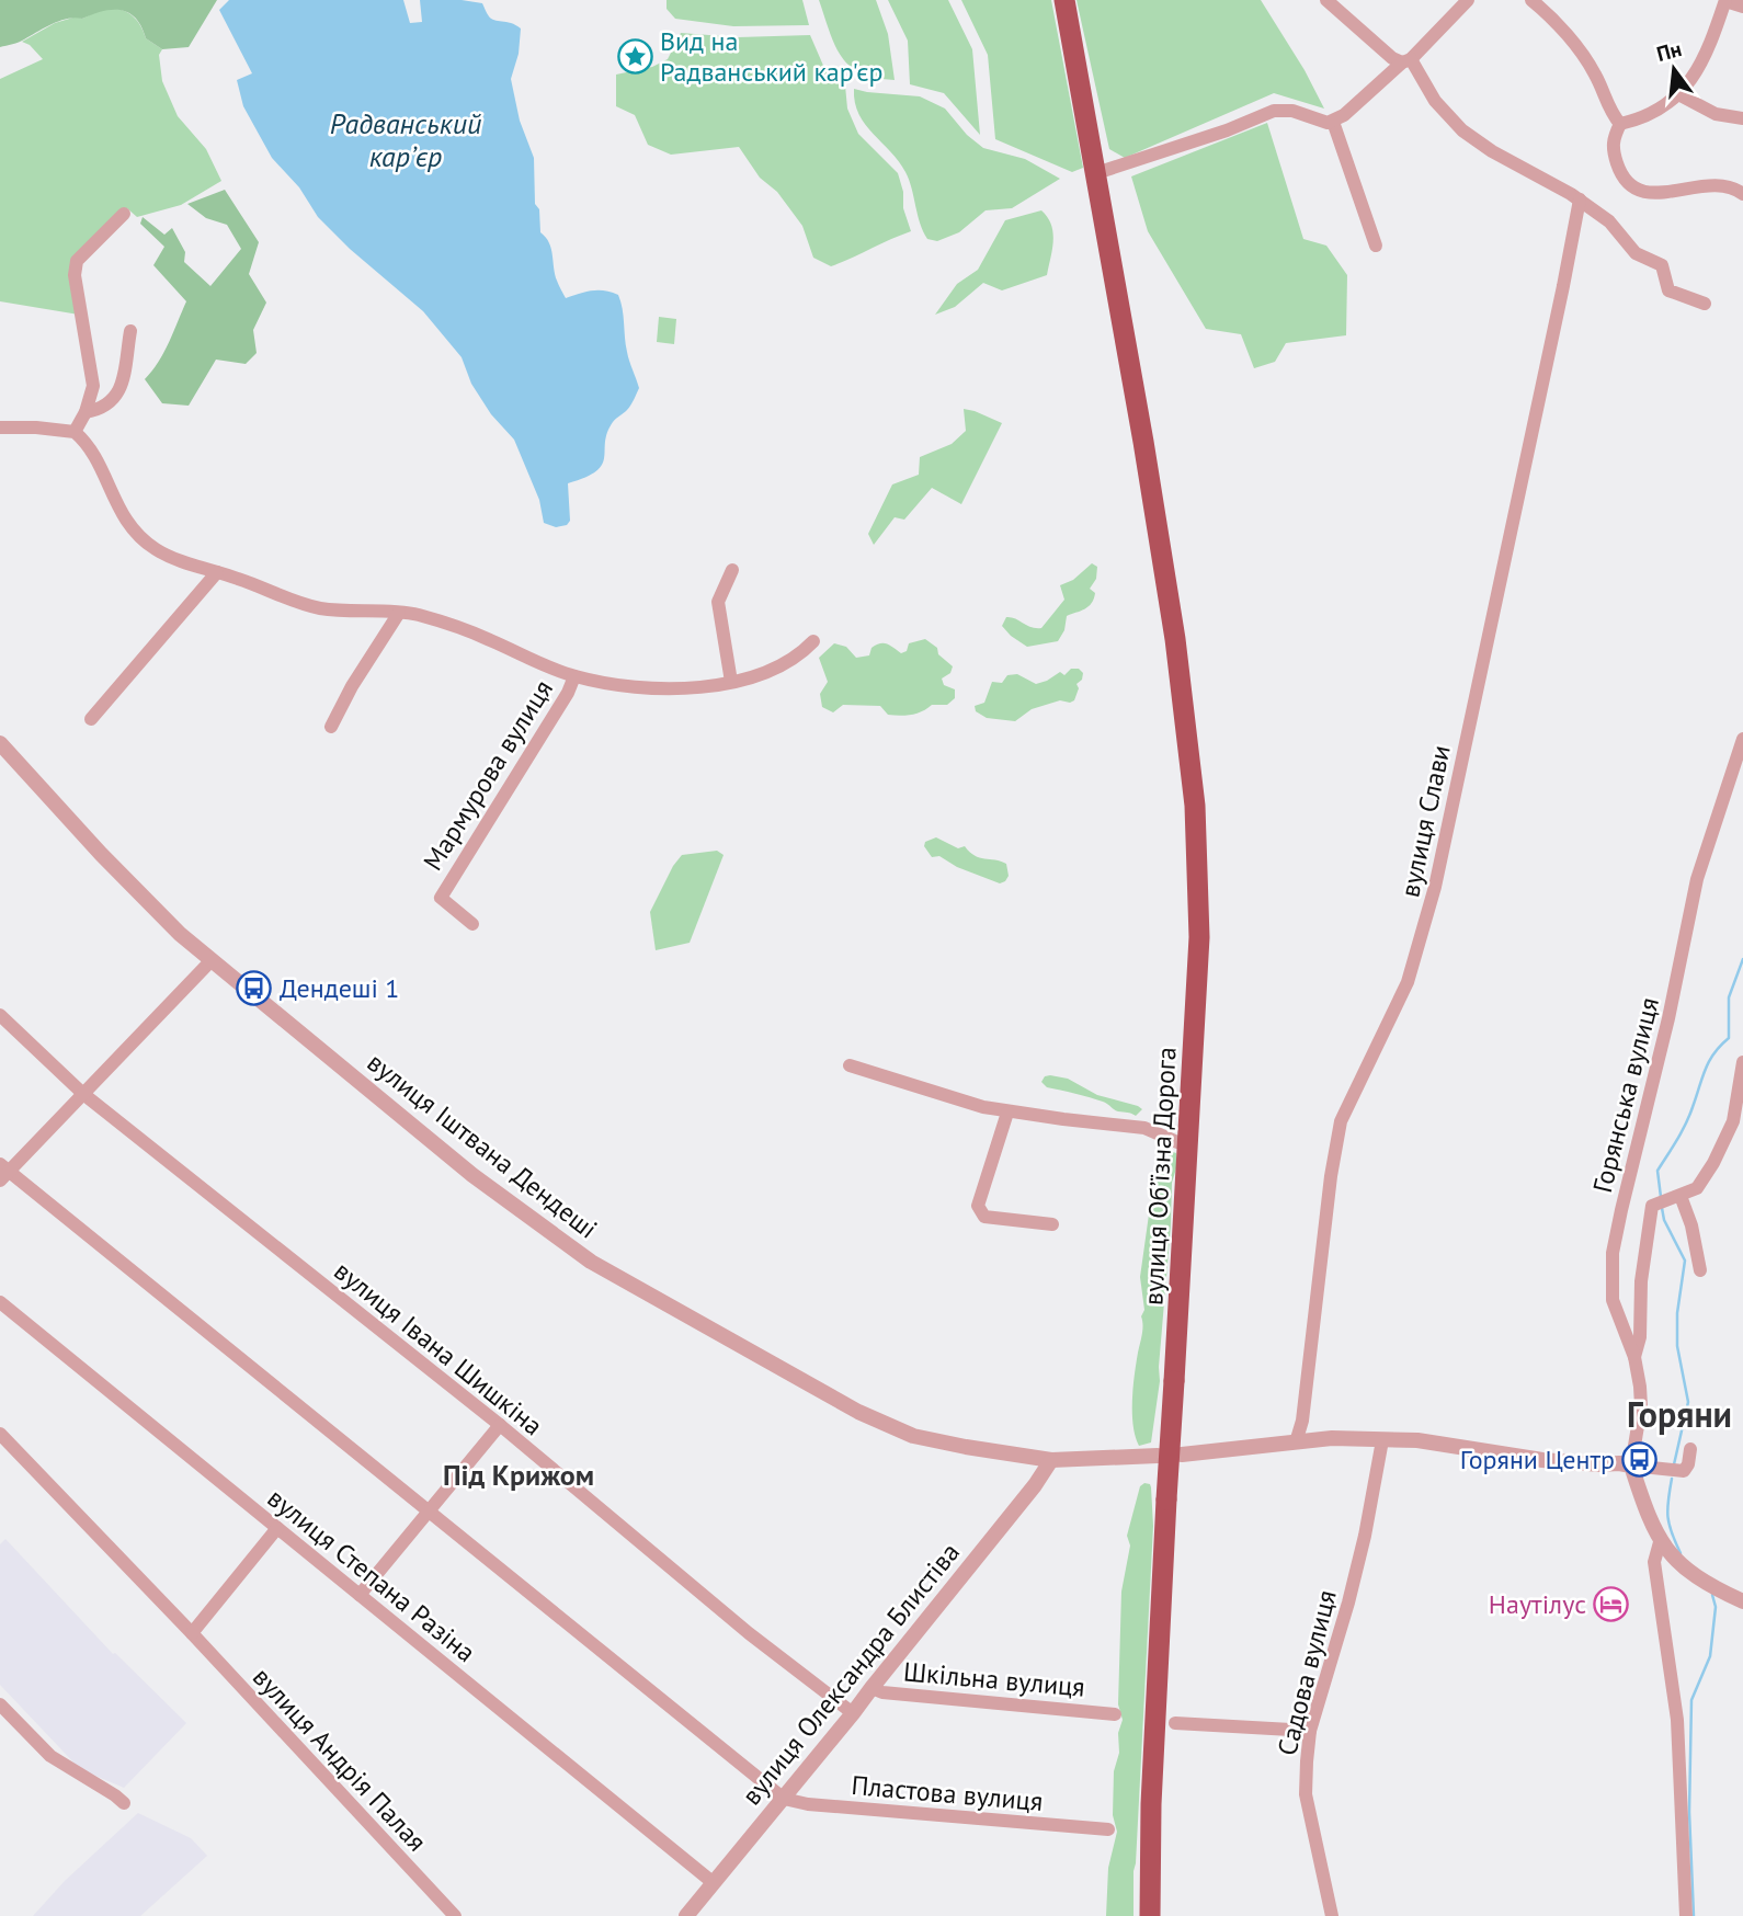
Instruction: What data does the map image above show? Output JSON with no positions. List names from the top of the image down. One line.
{"streets":{"highway":["вулиця Обʼїзна Дорога"],"street":["Мармурова вулиця","вулиця Слави","Горянська вулиця","вулиця Іштвана Дендеші","вулиця Івана Шишкіна","вулиця Степана Разіна","Садова вулиця","вулиця Олександра Блистіва","Шкільна вулиця","вулиця Андрія Палая","Пластова вулиця"]},"crossings":[["вулиця Іштвана Дендеші","вулиця Олександра Блистіва"],["вулиця Івана Шишкіна","вулиця Олександра Блистіва"],["вулиця Степана Разіна","вулиця Олександра Блистіва"],["вулиця Олександра Блистіва","Шкільна вулиця"],["вулиця Олександра Блистіва","Пластова вулиця"]],"districts":["Горяни","Під Крижом"],"water":["Радванський карʼєр"],"places":{"place":["Вид на Радванський кар'єр"],"bus stop":["Дендеші 1","Горяни Центр"],"hotel":["Наутілус"]},"north":"top"}
